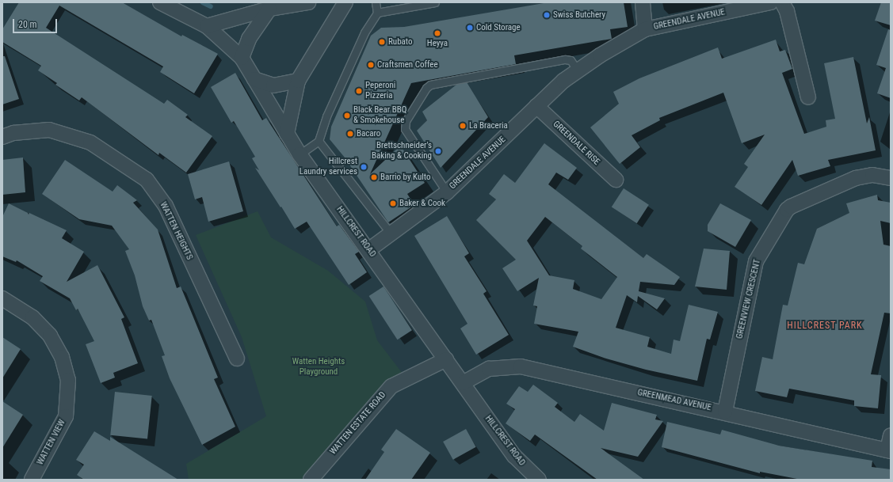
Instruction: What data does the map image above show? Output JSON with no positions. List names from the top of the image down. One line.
{"streets":{"street":["GREENDALE AVENUE","GREENDALE RISE","WATTEN HEIGHTS","HILLCREST ROAD","GREENVIEW CRESCENT","GREENMEAD AVENUE","WATTEN ESTATE ROAD","WATTEN VIEW"]},"crossings":[["GREENDALE AVENUE","GREENDALE RISE"],["GREENDALE AVENUE","HILLCREST ROAD"],["HILLCREST ROAD","GREENMEAD AVENUE"],["HILLCREST ROAD","WATTEN ESTATE ROAD"],["GREENVIEW CRESCENT","GREENMEAD AVENUE"]],"districts":["HILLCREST PARK"],"parks":["Watten Heights Playground"],"places":["Swiss Butchery","Cold Storage","Heyya","Rubato","Craftsmen Coffee","Peperoni Pizzeria","Black Bear BBQ & Smokehouse","La Braceria","Bacaro","Brettschneider's Baking & Cooking","Hillcrest Laundry services","Barrio by Kulto","Baker & Cook"],"scale_bar":"20 m"}
